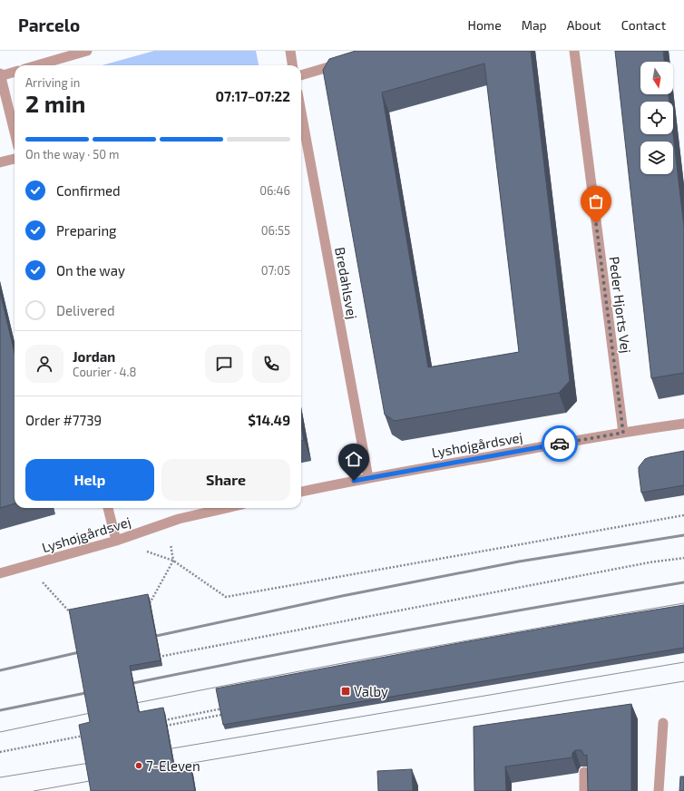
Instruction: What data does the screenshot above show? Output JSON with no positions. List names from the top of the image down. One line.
{"streets":{"street":["Bredahlsvej","Peder Hjorts Vej","Lyshøjgårdsvej"]},"crossings":[["Bredahlsvej","Lyshøjgårdsvej"],["Peder Hjorts Vej","Lyshøjgårdsvej"]],"places":{"transit":["Valby"],"other":["7-Eleven"]},"north":"bottom","page":{"header":"Parcelo","nav":["Home","Map","About","Contact"],"heading":["2 min","Arriving in","07:17–07:22"],"panel":["Jordan","Courier · 4.8","Order #7739","$14.49"],"bar":"On the way · 50 m","list":[["Confirmed","06:46"],["Preparing","06:55"],["On the way","07:05"],"Delivered"],"buttons":["Help","Share"]}}
